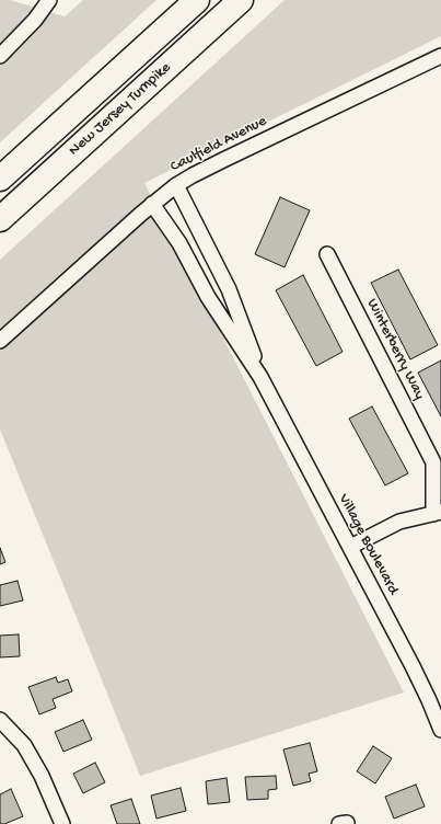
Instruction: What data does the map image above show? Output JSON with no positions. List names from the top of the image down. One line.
{"streets":{"highway":["New Jersey Turnpike"],"street":["Caulfield Avenue","Winterberry Way","Village Boulevard"]},"crossings":[["Caulfield Avenue","Village Boulevard"]]}
